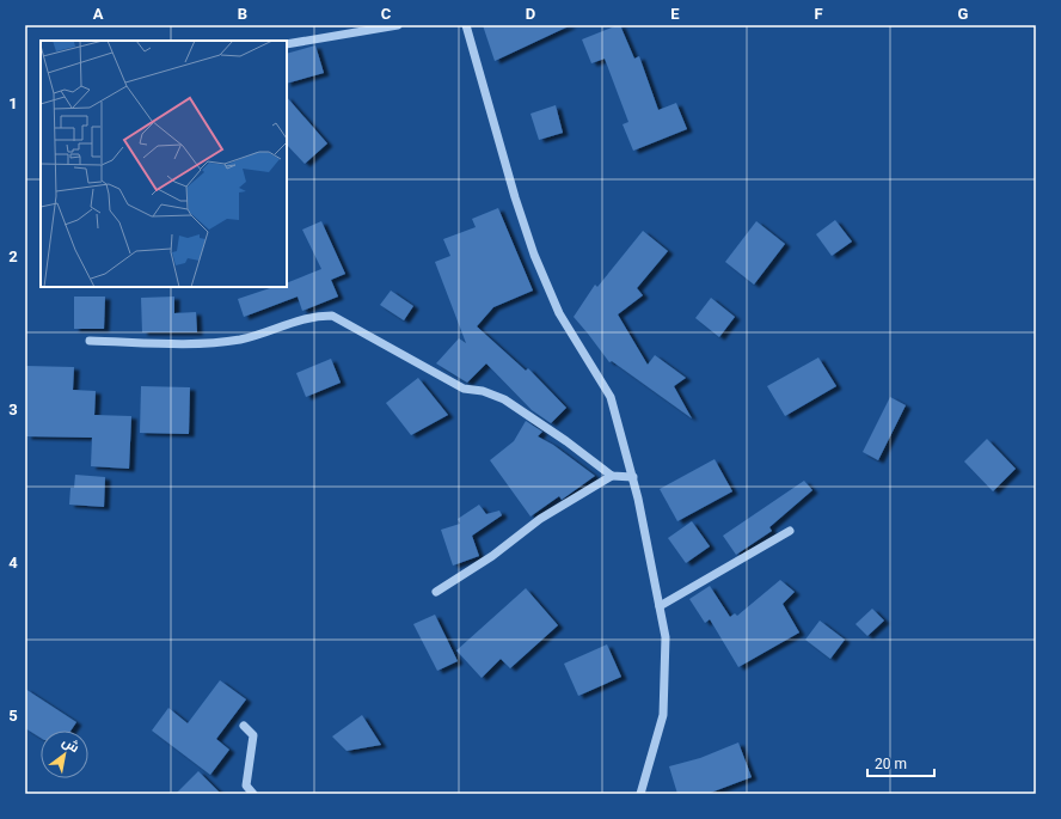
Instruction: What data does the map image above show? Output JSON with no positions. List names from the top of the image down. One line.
{"scale_bar":"20 m","north":"top right","grid":{"columns":["A","B","C","D","E","F","G"],"rows":["1","2","3","4","5"]}}
